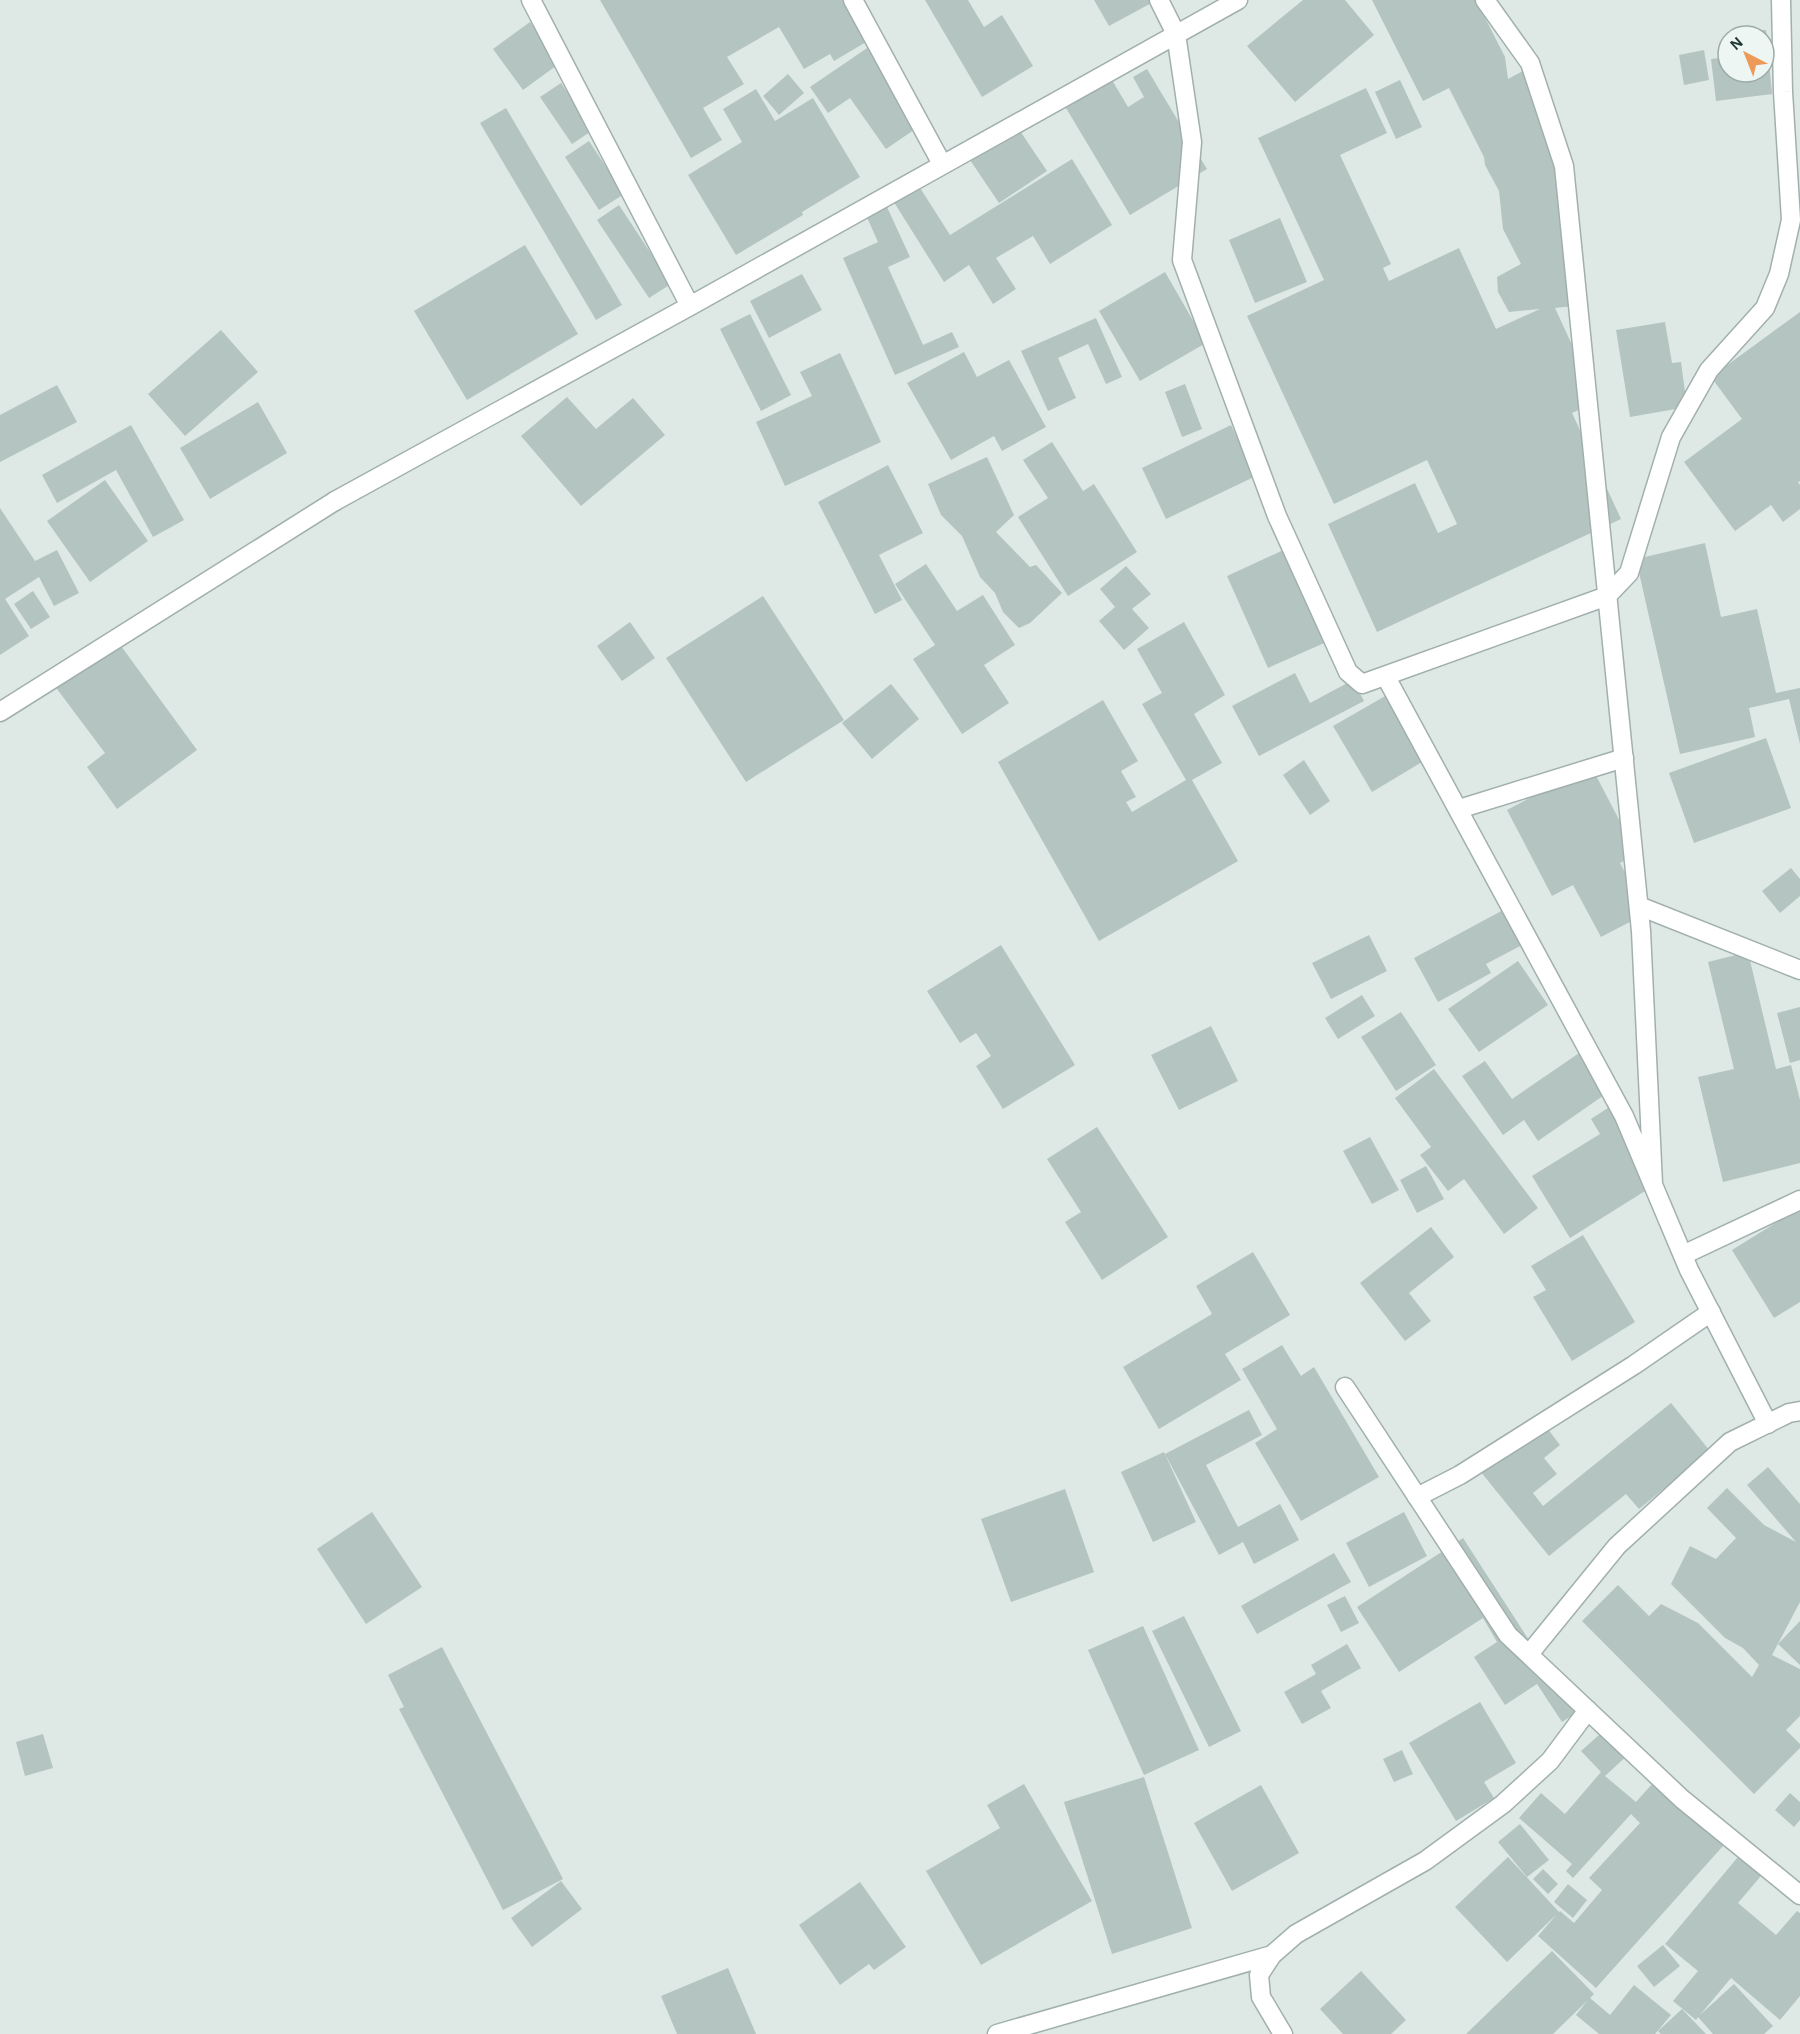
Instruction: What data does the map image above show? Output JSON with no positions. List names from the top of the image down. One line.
{"north":"top left"}
